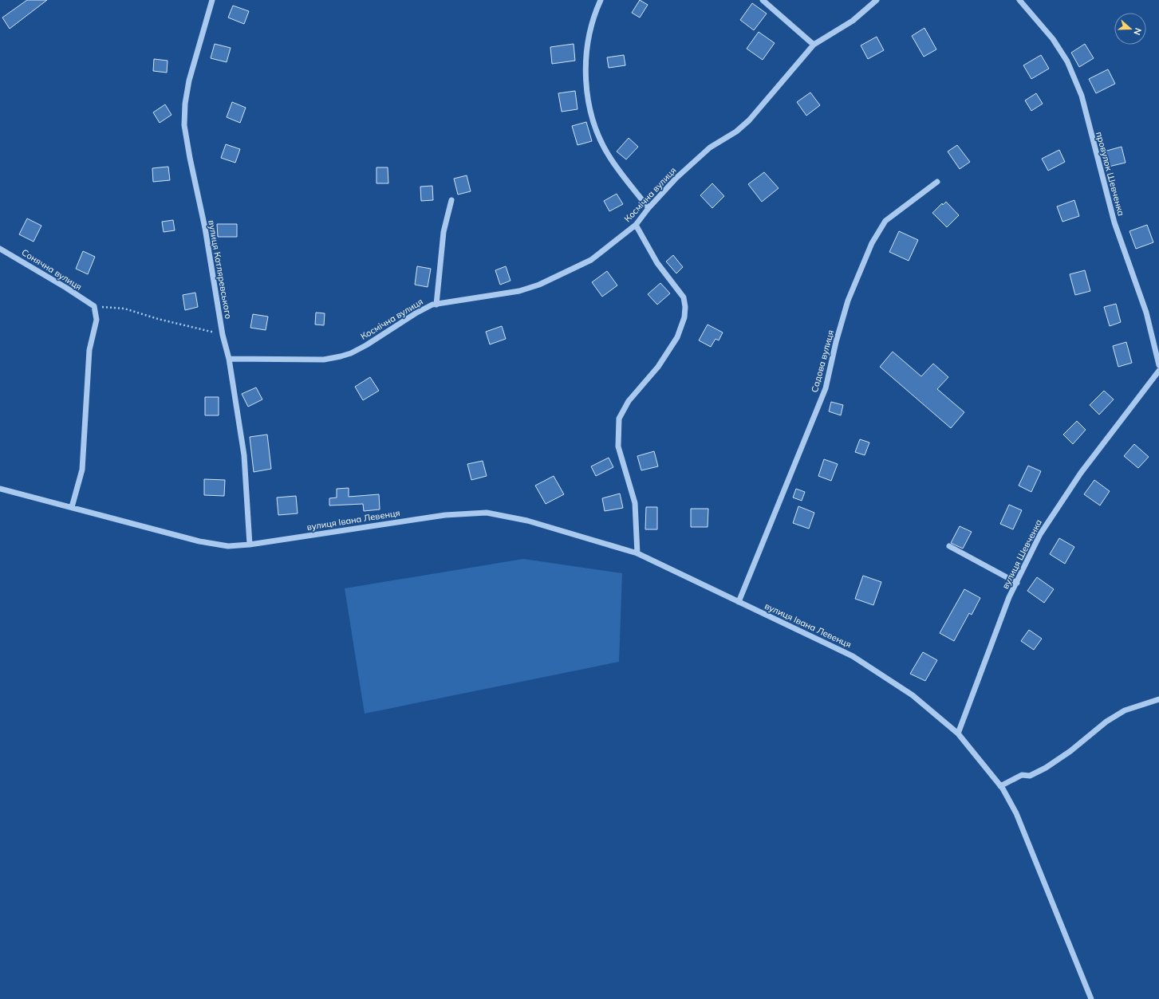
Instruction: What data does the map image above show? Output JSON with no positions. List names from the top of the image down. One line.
{"streets":{"street":["провулок Шевченка","Космічна вулиця","Сонячна вулиця","вулиця Котляревського","Садова вулиця","вулиця Івана Левенця","вулиця Шевченка"]},"crossings":[["Космічна вулиця","вулиця Котляревського"],["вулиця Котляревського","вулиця Івана Левенця"],["Садова вулиця","вулиця Івана Левенця"],["вулиця Івана Левенця","вулиця Шевченка"]],"north":"right"}
